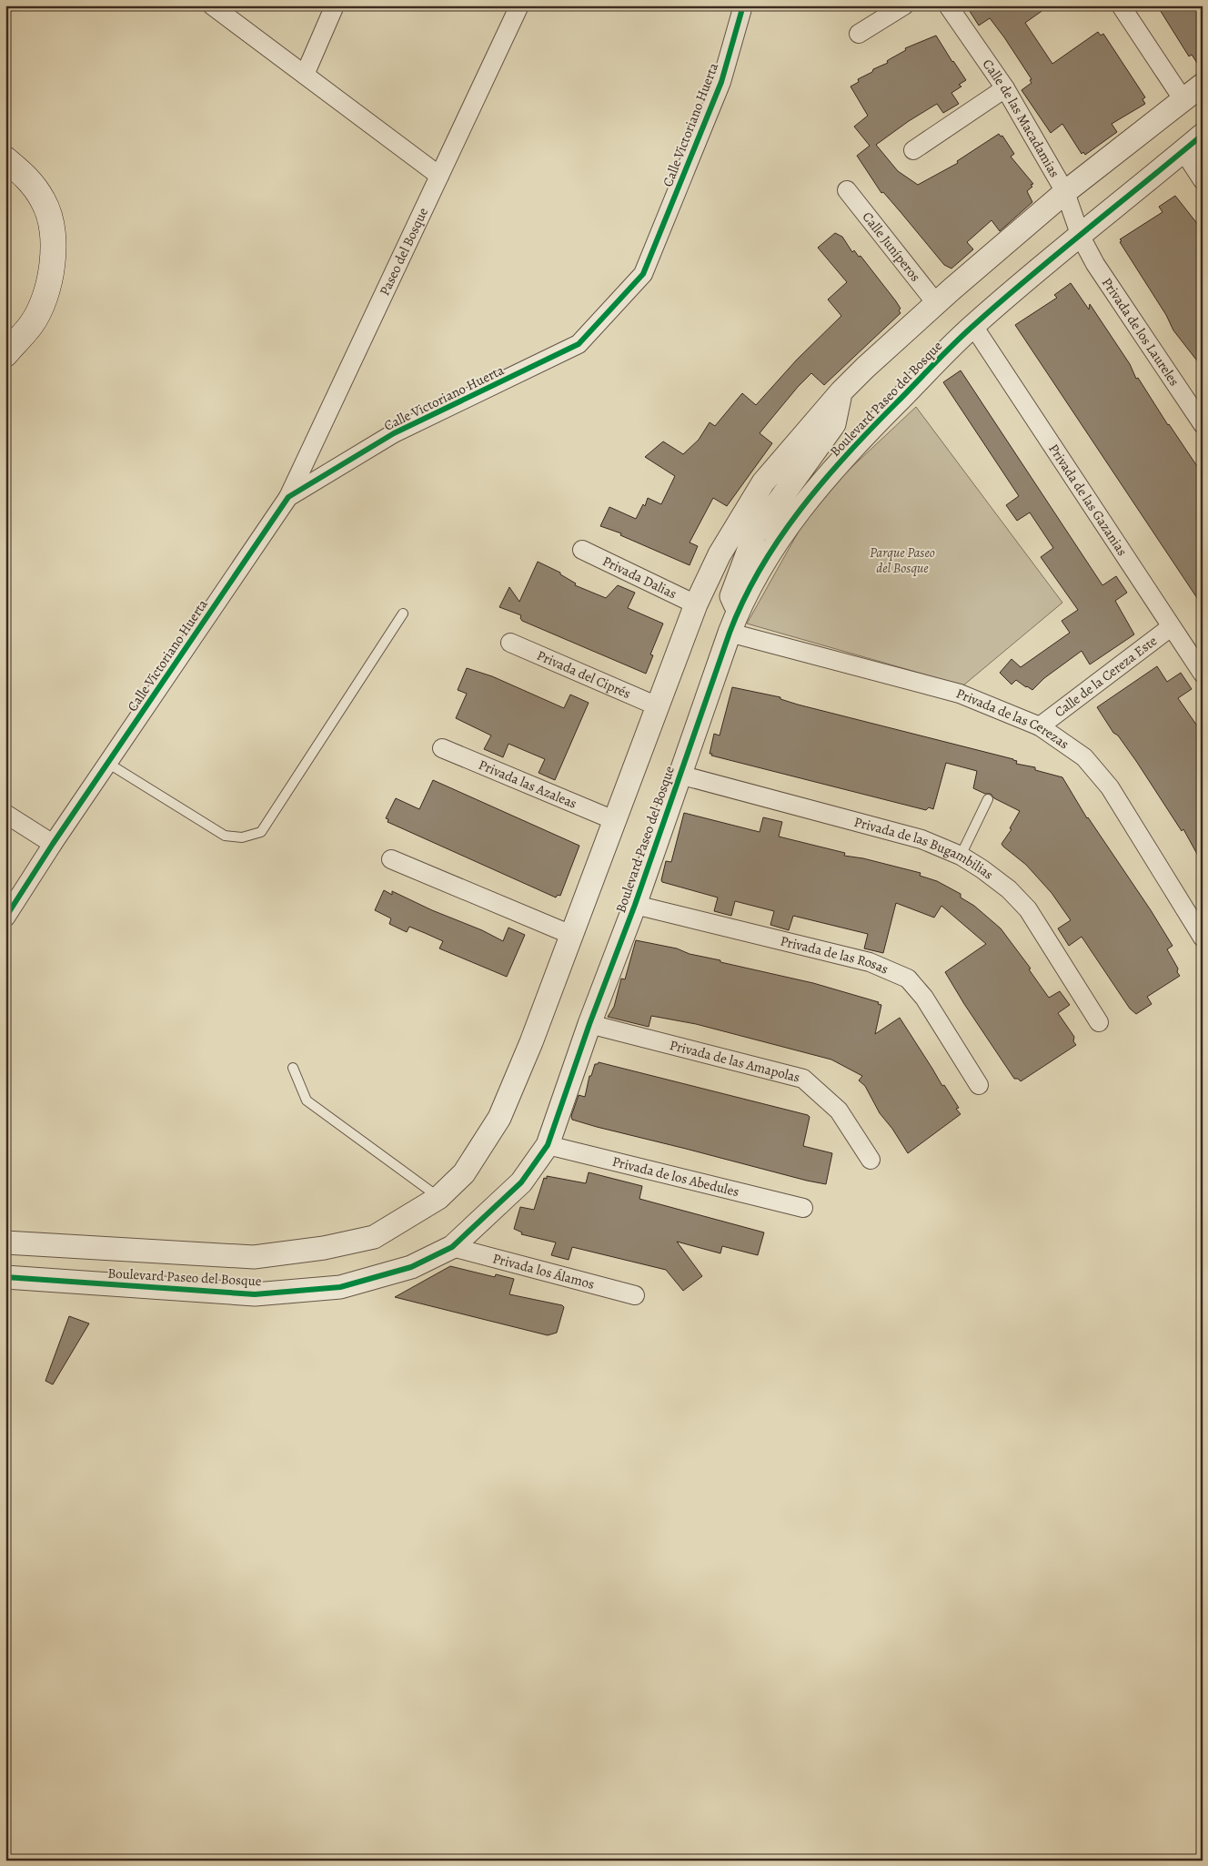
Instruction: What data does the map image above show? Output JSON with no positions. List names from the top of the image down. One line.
{"streets":{"street":["Calle de las Macadamias","Calle Victoriano Huerta","Calle Juníperos","Paseo del Bosque","Privada de los Laureles","Boulevard Paseo del Bosque","Privada de las Gazanias","Privada Dalias","Privada del Ciprés","Calle de la Cereza Este","Privada de las Cerezas","Privada las Azaleas","Privada de las Bugambilias","Privada de las Rosas","Privada de las Amapolas","Privada de los Abedules","Privada los Álamos"]},"crossings":[["Calle de las Macadamias","Privada de los Laureles"],["Calle de las Macadamias","Boulevard Paseo del Bosque"],["Calle Victoriano Huerta","Paseo del Bosque"],["Calle Juníperos","Boulevard Paseo del Bosque"],["Privada de los Laureles","Boulevard Paseo del Bosque"],["Boulevard Paseo del Bosque","Privada de las Gazanias"],["Boulevard Paseo del Bosque","Privada Dalias"],["Boulevard Paseo del Bosque","Privada del Ciprés"],["Boulevard Paseo del Bosque","Privada de las Cerezas"],["Boulevard Paseo del Bosque","Privada las Azaleas"],["Boulevard Paseo del Bosque","Privada de las Bugambilias"],["Boulevard Paseo del Bosque","Privada de las Rosas"],["Boulevard Paseo del Bosque","Privada de las Amapolas"],["Boulevard Paseo del Bosque","Privada de los Abedules"],["Boulevard Paseo del Bosque","Privada los Álamos"],["Privada de las Gazanias","Calle de la Cereza Este"],["Calle de la Cereza Este","Privada de las Cerezas"]],"parks":["Parque Paseo del Bosque"]}
